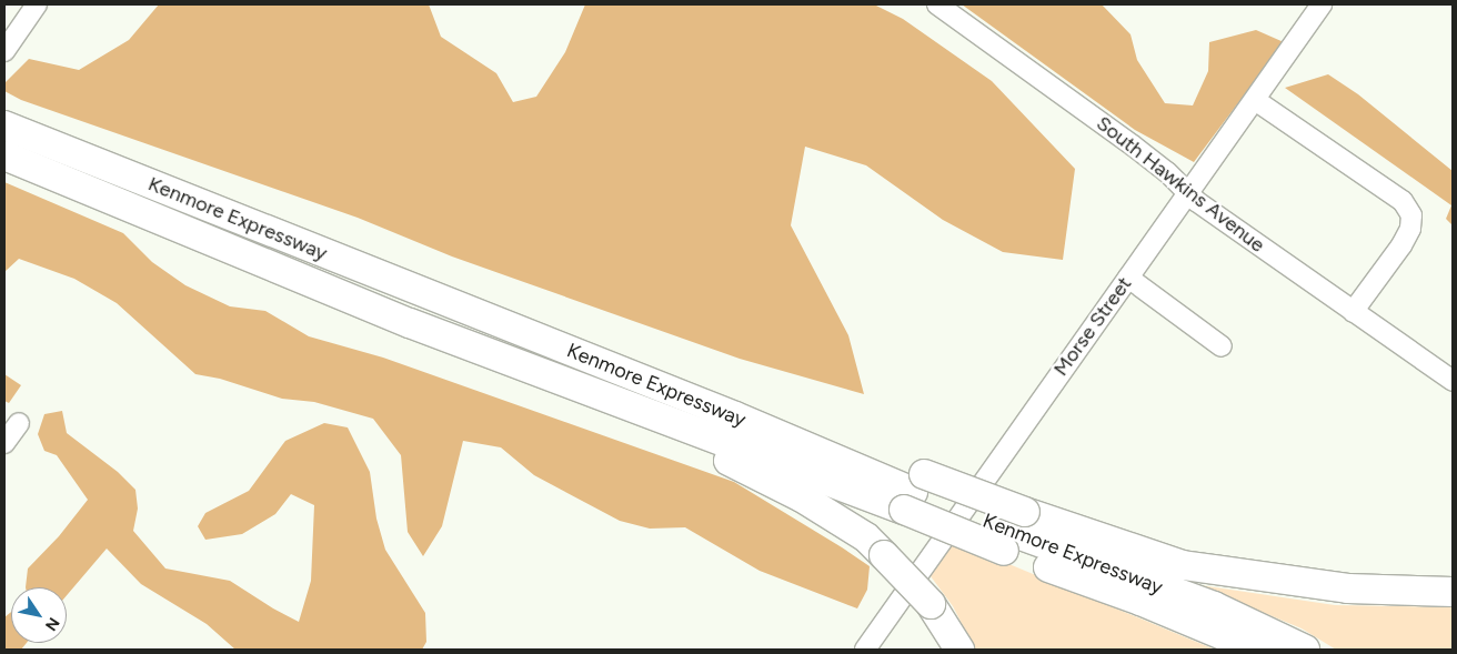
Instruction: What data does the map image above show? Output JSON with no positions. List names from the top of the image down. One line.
{"streets":{"highway":["Kenmore Expressway"],"street":["South Hawkins Avenue","Morse Street"]},"crossings":[["South Hawkins Avenue","Morse Street"]],"north":"bottom right"}
